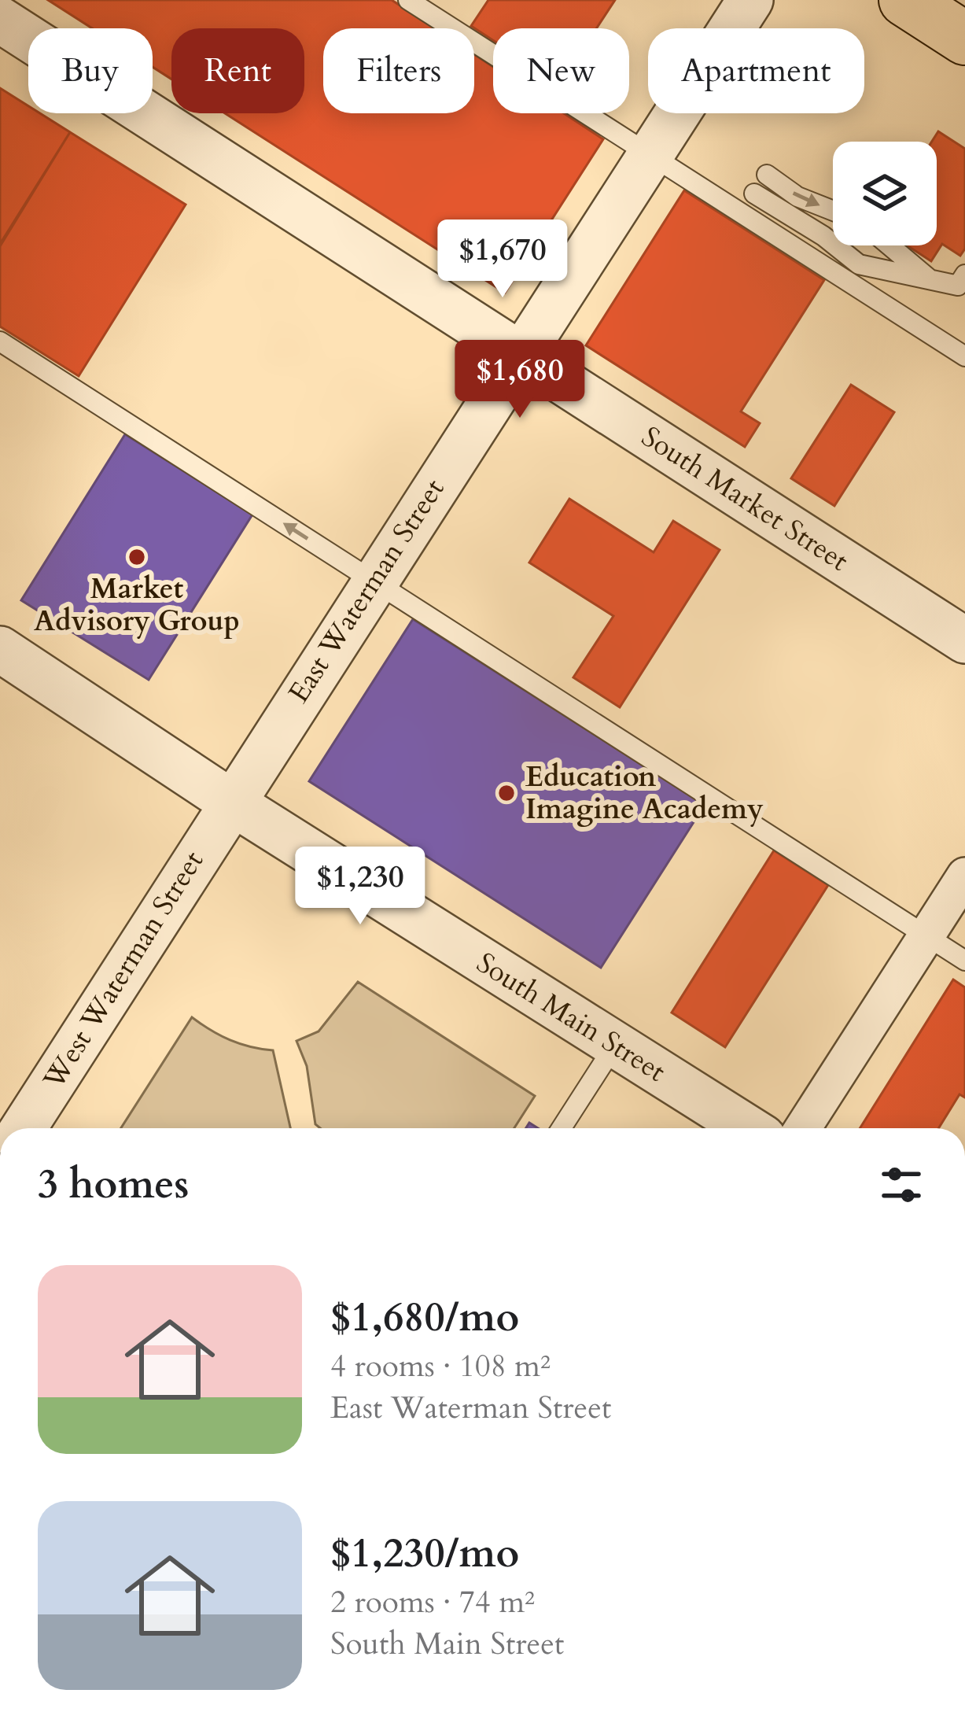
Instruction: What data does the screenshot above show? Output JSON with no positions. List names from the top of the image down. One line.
{"streets":{"street":["South Market Street","East Waterman Street","West Waterman Street","South Main Street"]},"crossings":[["South Market Street","East Waterman Street"],["East Waterman Street","West Waterman Street"],["East Waterman Street","South Main Street"],["West Waterman Street","South Main Street"]],"places":["Market Advisory Group","Education Imagine Academy"],"page":{"chip":["Buy","Rent","Filters","New","Apartment"],"price":["$1,670","$1,680","$1,230"],"heading":"3 homes","list":[{"name":"$1,680/mo","note":"4 rooms · 108 m² · East Waterman Street"},{"name":"$1,230/mo","note":"2 rooms · 74 m² · South Main Street"}]}}
